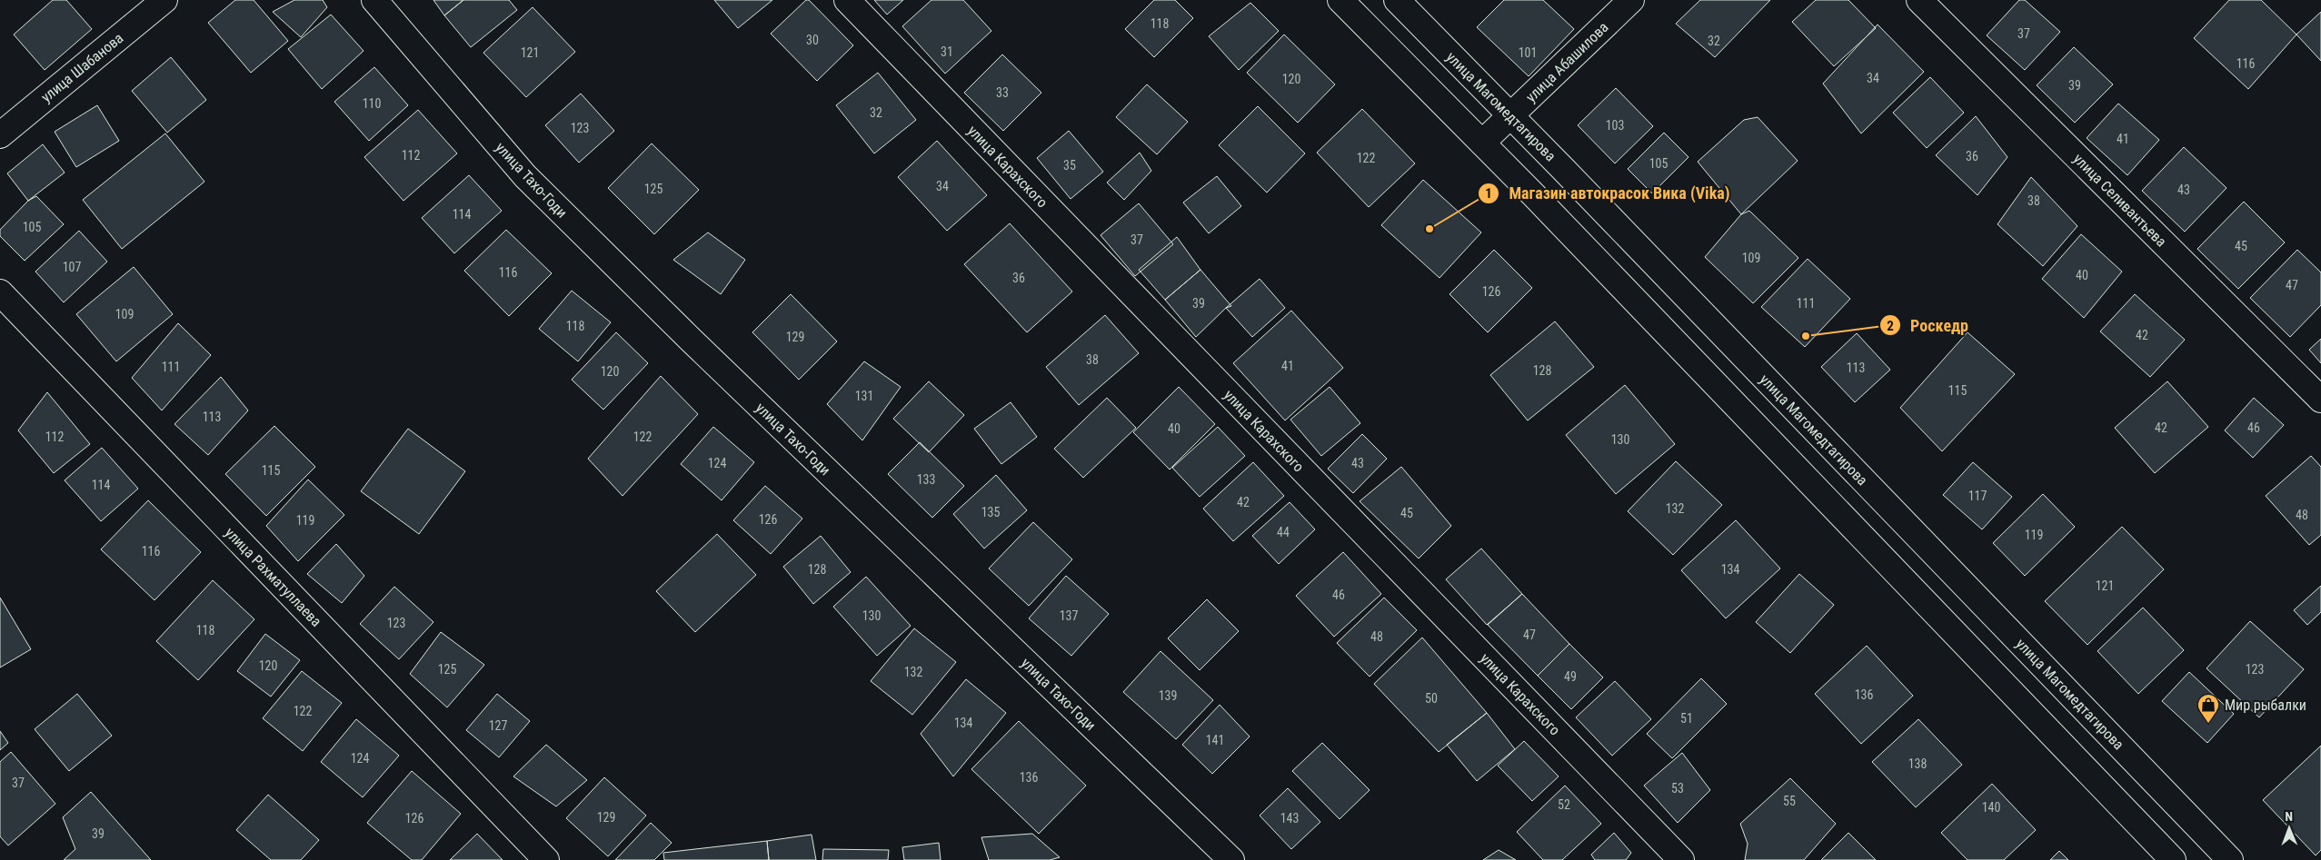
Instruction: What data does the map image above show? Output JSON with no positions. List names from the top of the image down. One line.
{"streets":{"street":["улица Абашилова","улица Шабанова","улица Магомедтагирова","улица Карахского","улица Тахо-Годи","улица Селивантьева","улица Рахматуллаева"]},"crossings":[["улица Абашилова","улица Магомедтагирова"]],"places":{"other":["Магазин автокрасок Вика (Vika)","Роскедр"],"shop":["Мир рыбалки"]},"house_numbers":["118","37","30","32","31","121","101","116","34","120","39","33","110","32","103","123","41","112","36","122","105","35","34","125","43","38","114","105","37","45","109","107","116","40","36","47","126","39","111","109","118","42","129","38","41","111","113","128","120","115","131","113","42","46","40","112","122","130","124","43","115","133","114","117","42","132","135","45","48","126","119","44","119","116","128","134","121","46","130","137","123","118","47","48","120","125","123","132","49","136","139","50","122","51","134","127","141","124","138","136","37","53","55","52","140","129","126","143","39"],"north":"top"}
